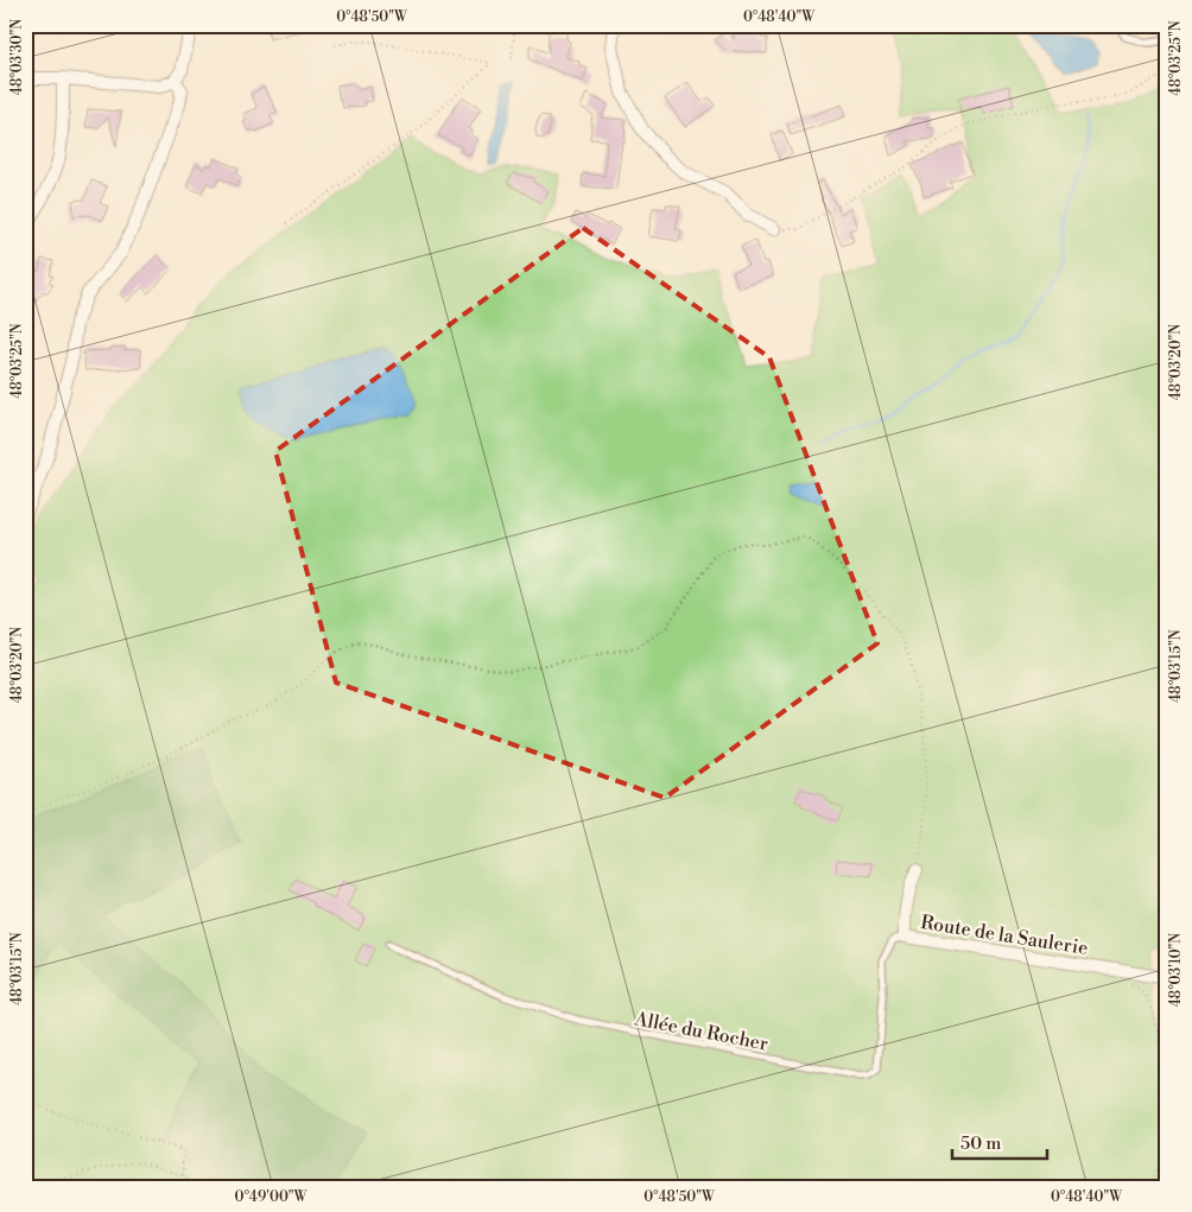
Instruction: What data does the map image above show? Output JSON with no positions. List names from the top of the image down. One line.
{"streets":{"street":["Route de la Saulerie"],"lane":["Allée du Rocher"]},"crossings":[["Route de la Saulerie","Allée du Rocher"]],"scale_bar":"50 m","coordinates":["0°48'50\"W","0°48'40\"W","48°03'30\"N","48°03'25\"N","48°03'20\"N","48°03'15\"N","48°03'10\"N","0°49'00\"W"]}
